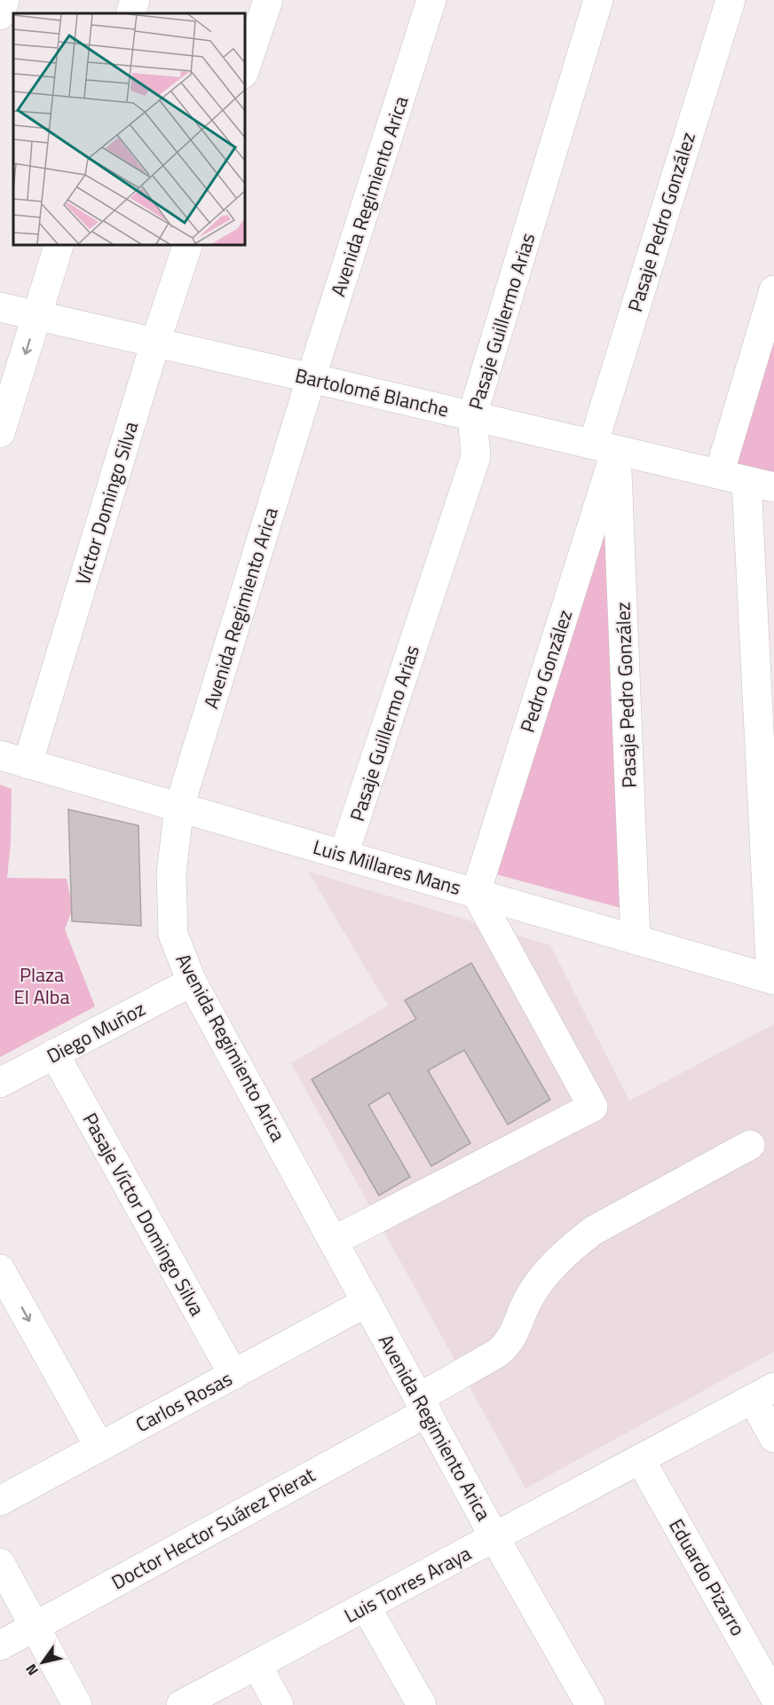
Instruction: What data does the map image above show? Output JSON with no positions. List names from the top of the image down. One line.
{"streets":{"street":["Avenida Regimiento Arica","Pasaje Pedro González","Pasaje Guillermo Arias","Bartolomé Blanche","Víctor Domingo Silva","Pedro González","Luis Millares Mans","Diego Muñoz","Pasaje Víctor Domingo Silva","Carlos Rosas","Doctor Hector Suárez Pierat","Eduardo Pizarro","Luis Torres Araya"]},"crossings":[["Avenida Regimiento Arica","Bartolomé Blanche"],["Avenida Regimiento Arica","Luis Millares Mans"],["Avenida Regimiento Arica","Diego Muñoz"],["Avenida Regimiento Arica","Carlos Rosas"],["Avenida Regimiento Arica","Doctor Hector Suárez Pierat"],["Avenida Regimiento Arica","Luis Torres Araya"],["Pasaje Pedro González","Bartolomé Blanche"],["Pasaje Pedro González","Pedro González"],["Pasaje Pedro González","Luis Millares Mans"],["Pasaje Guillermo Arias","Bartolomé Blanche"],["Pasaje Guillermo Arias","Luis Millares Mans"],["Bartolomé Blanche","Víctor Domingo Silva"],["Bartolomé Blanche","Pedro González"],["Víctor Domingo Silva","Luis Millares Mans"],["Pedro González","Luis Millares Mans"],["Diego Muñoz","Pasaje Víctor Domingo Silva"],["Pasaje Víctor Domingo Silva","Carlos Rosas"],["Eduardo Pizarro","Luis Torres Araya"]],"parks":["Plaza El Alba"],"north":"bottom left"}
